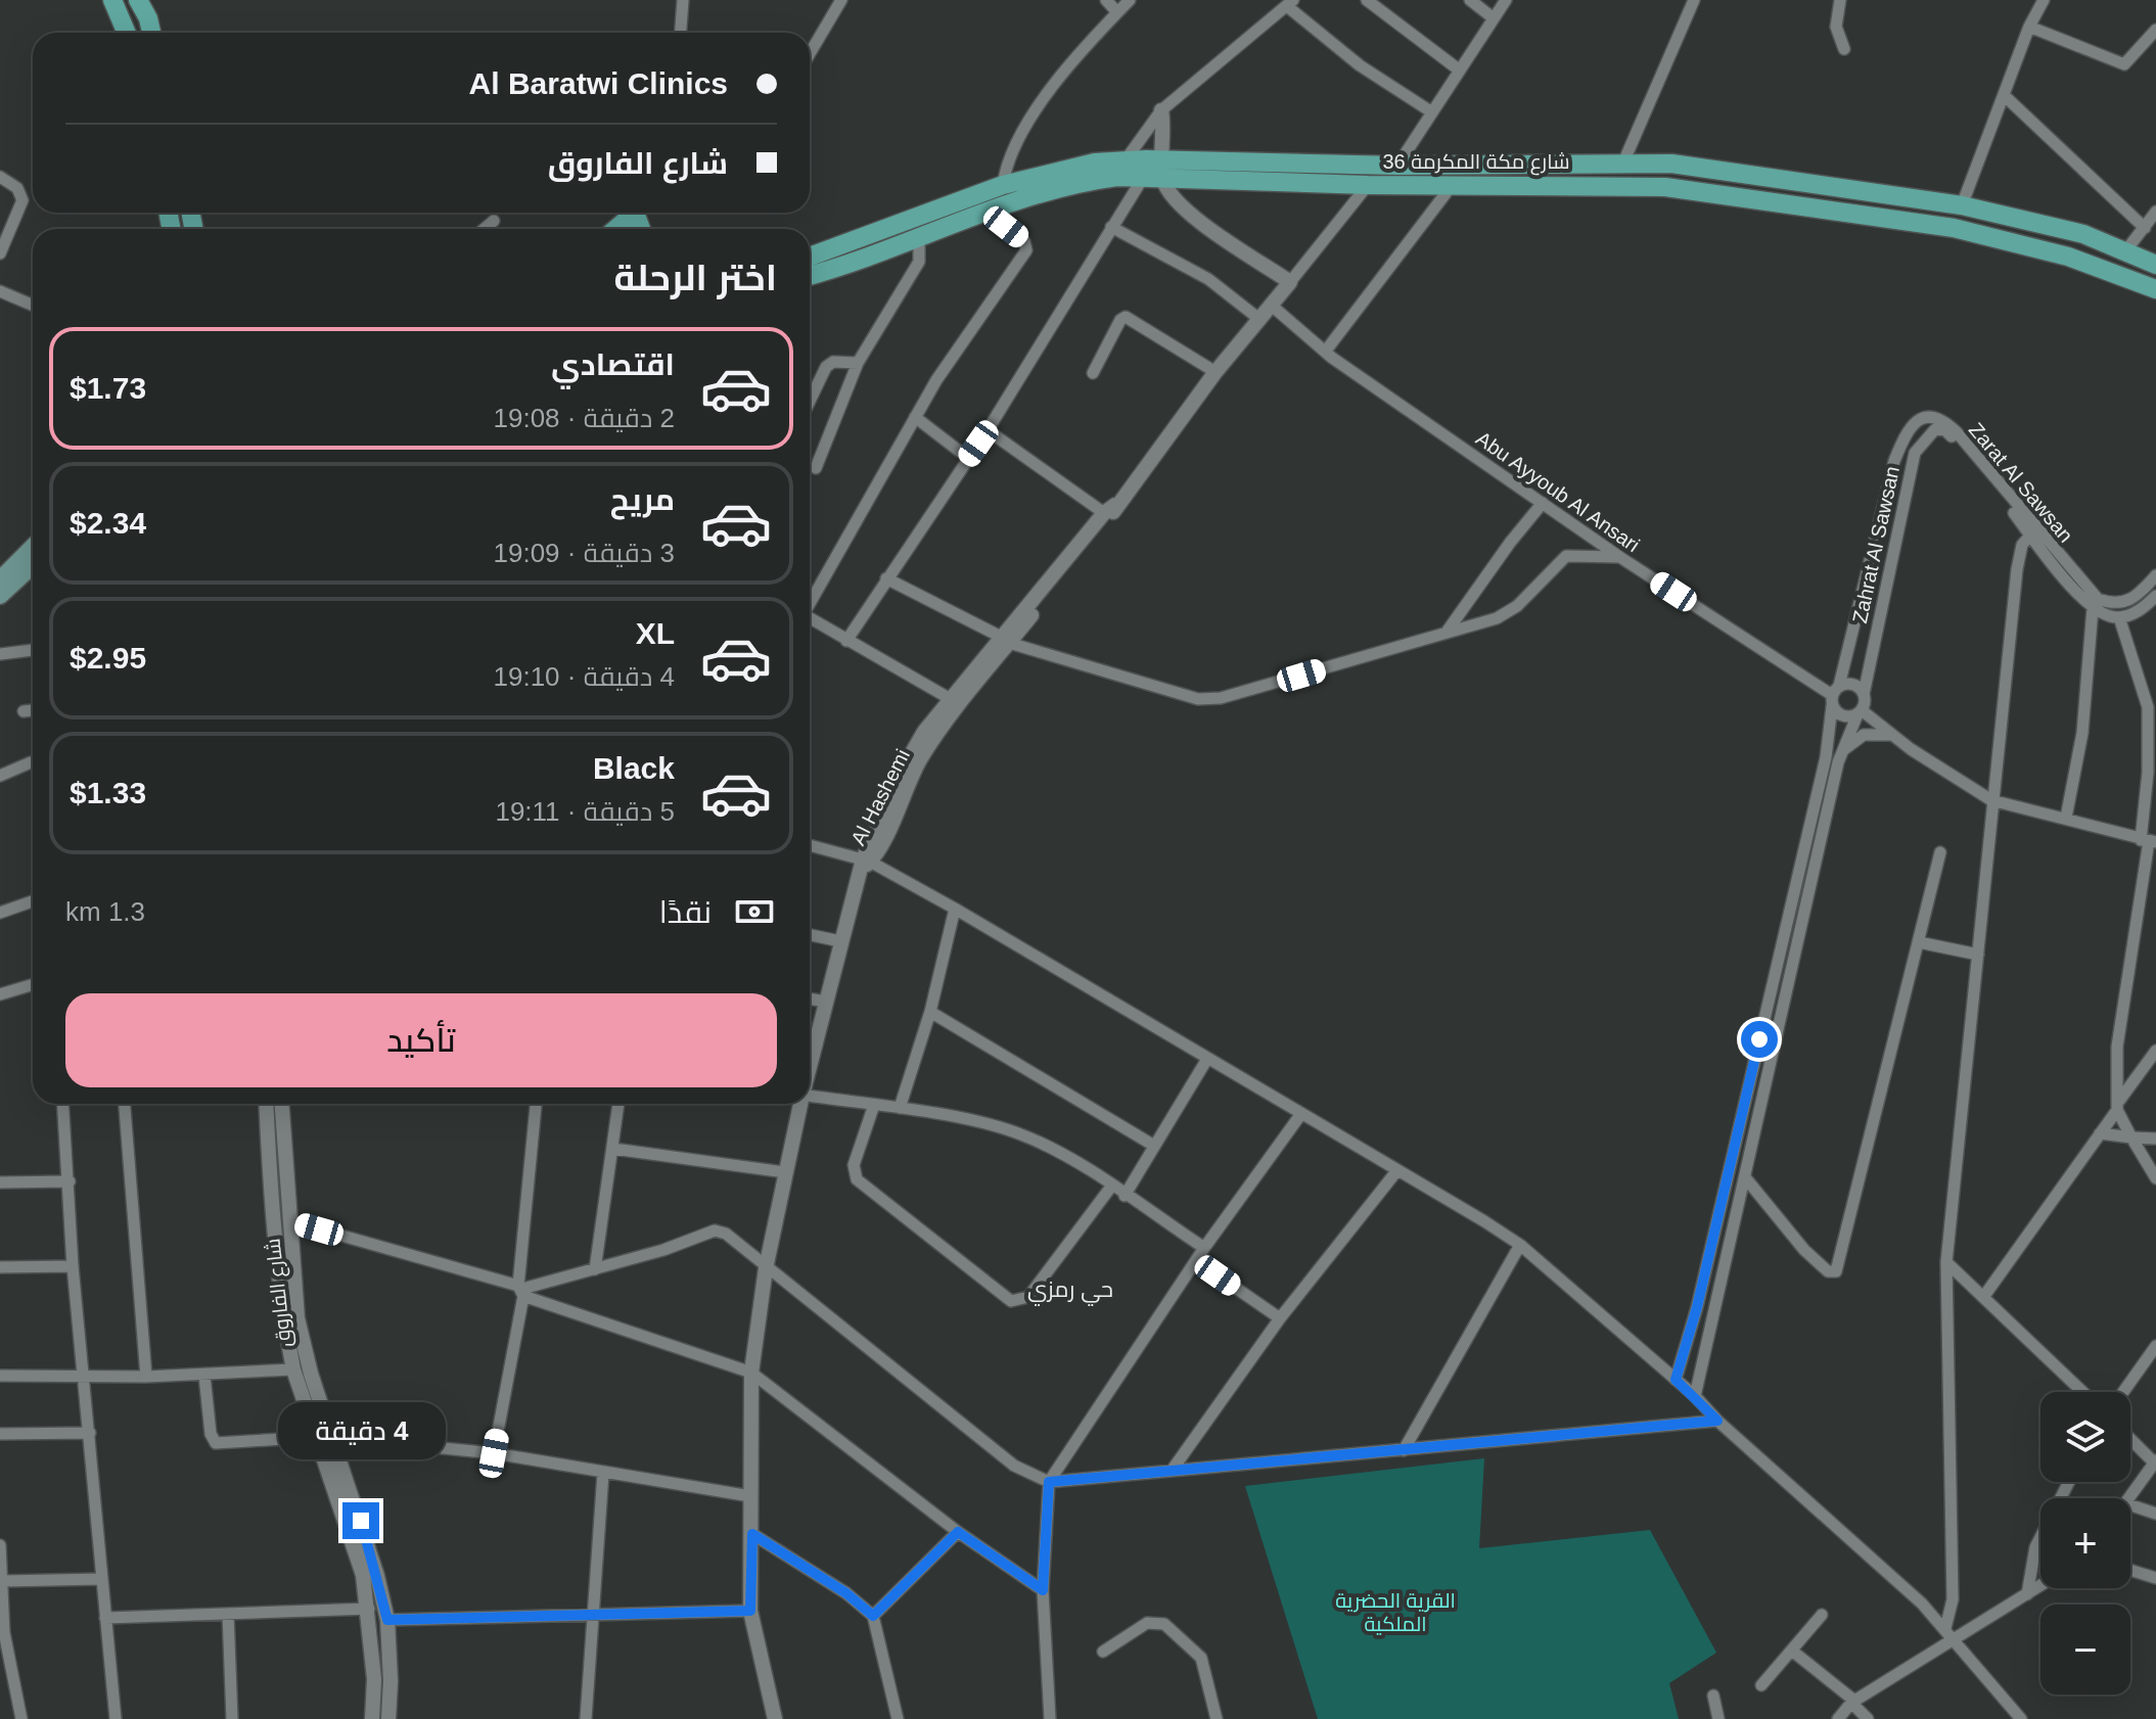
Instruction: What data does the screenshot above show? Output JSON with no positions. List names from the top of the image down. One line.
{"streets":{"main road":["شارع مكة المكرمة 36"],"street":["Zarat Al Sawsan","Abu Ayyoub Al Ansari","Zahrat Al Sawsan","Al Hashemi","شارع الفاروق"]},"crossings":[["Zarat Al Sawsan","Abu Ayyoub Al Ansari"],["Zarat Al Sawsan","Zahrat Al Sawsan"],["Abu Ayyoub Al Ansari","Al Hashemi"]],"districts":["حي رمزي"],"parks":["القرية الحضرية الملكية"],"page":{"banner":["Al Baratwi Clinics","شارع الفاروق"],"heading":"اختر الرحلة","list":[{"name":"اقتصادي","note":"2 دقيقة · 19:08","value":"$1.73"},{"name":"مريح","note":"3 دقيقة · 19:09","value":"$2.34"},{"name":"XL","note":"4 دقيقة · 19:10","value":"$2.95"},{"name":"Black","note":"5 دقيقة · 19:11","value":"$1.33"}],"pay":["نقدًا","1.3 km"],"buttons":"تأكيد","map_buttons":["+","−"],"bubble":"4 دقيقة"}}
